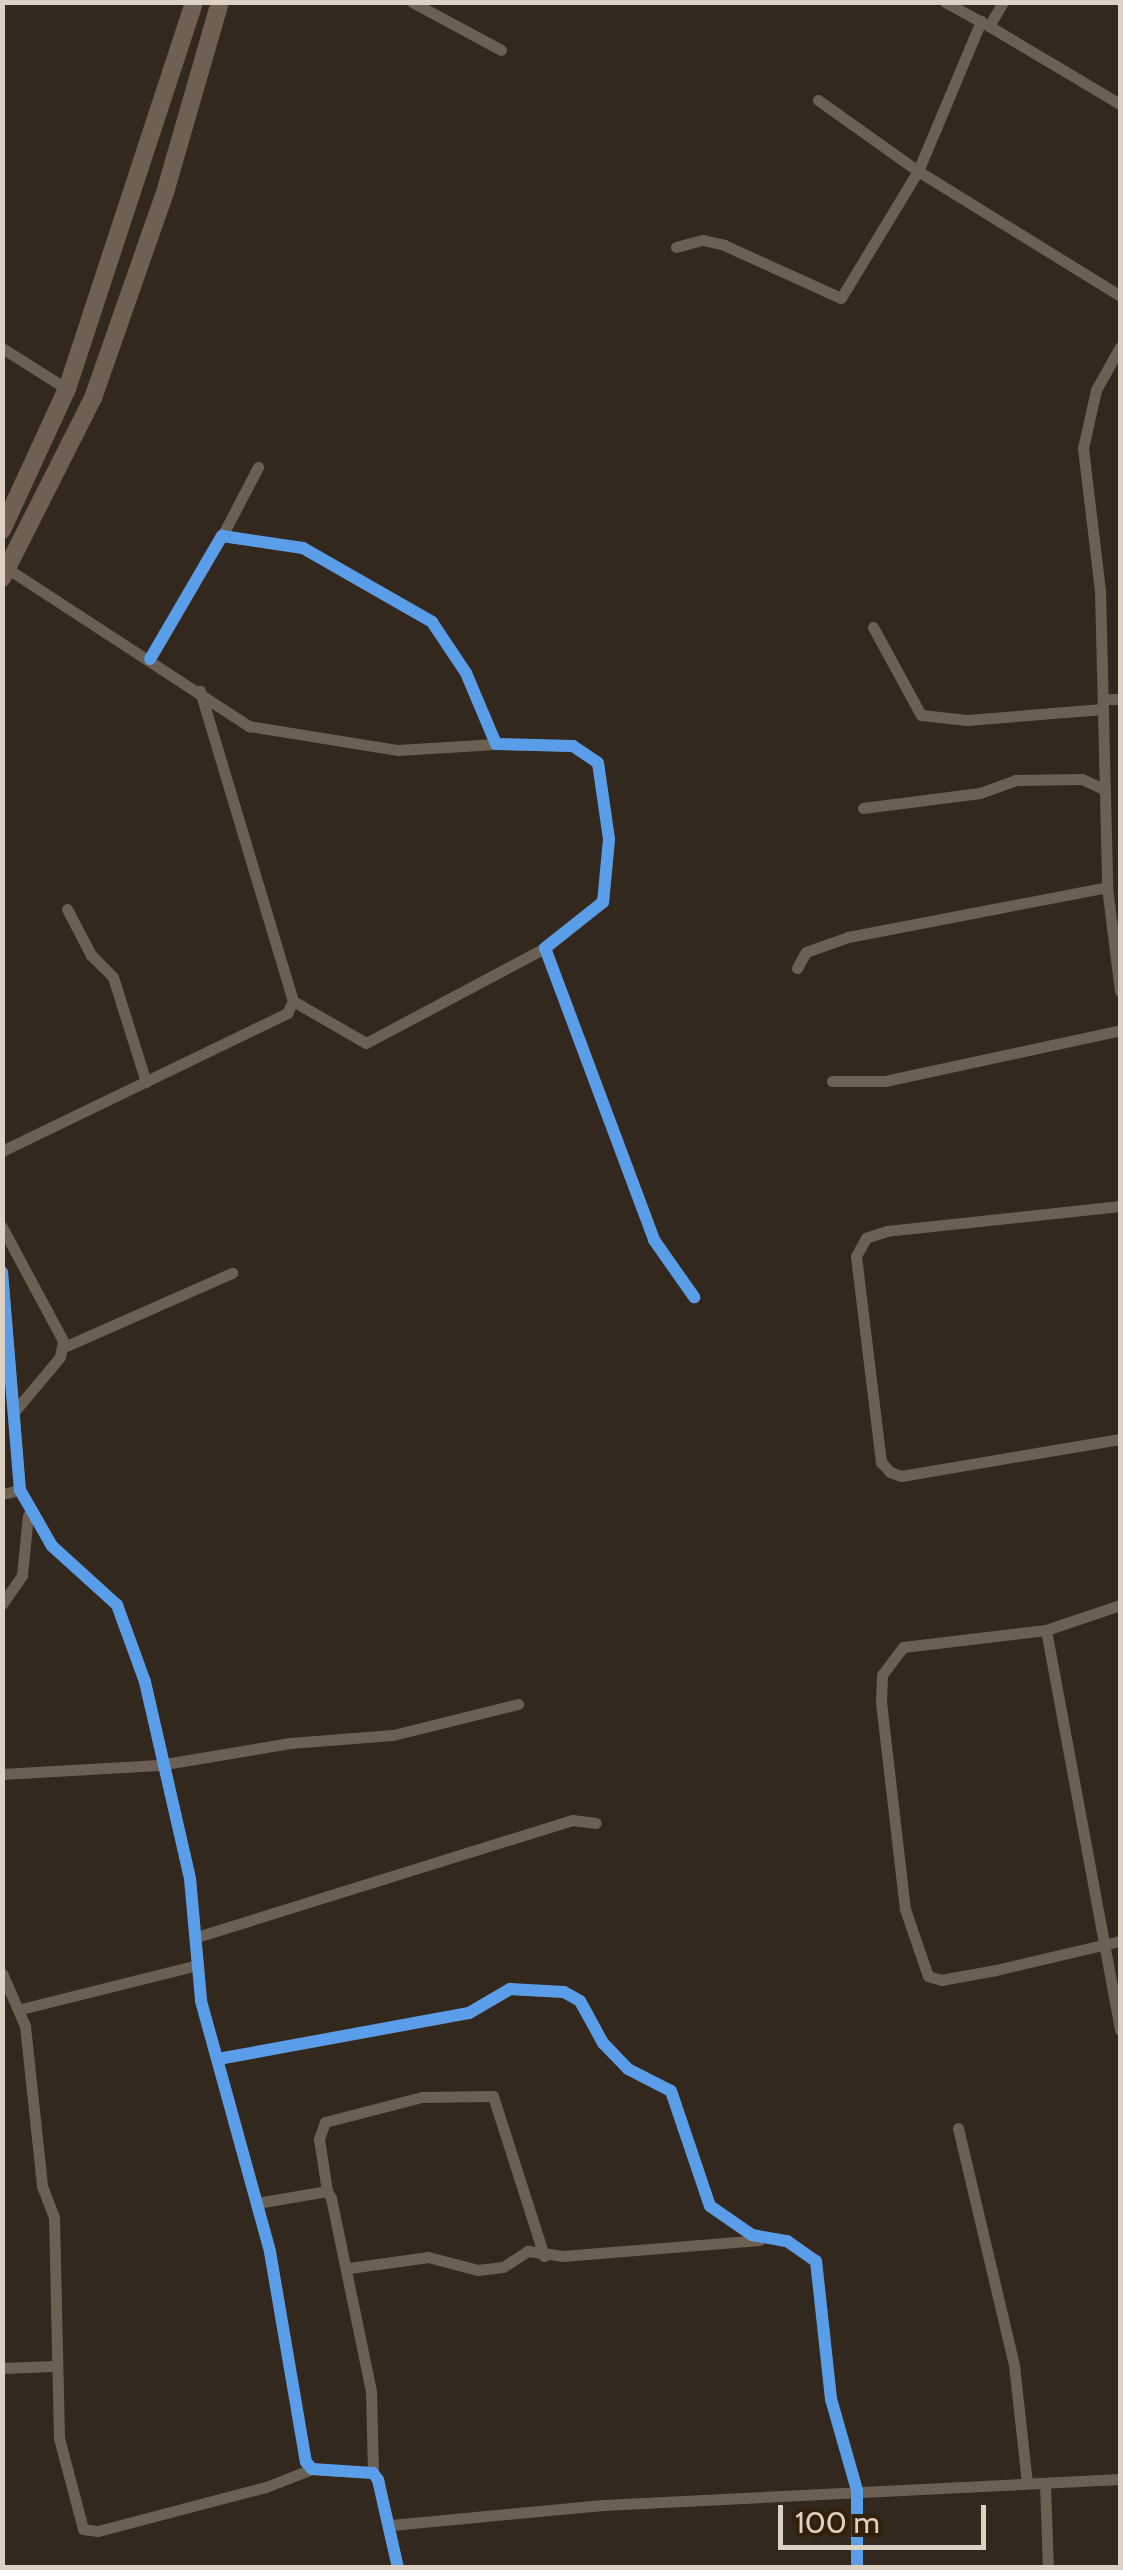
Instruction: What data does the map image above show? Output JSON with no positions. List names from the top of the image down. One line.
{"scale_bar":"100 m"}
